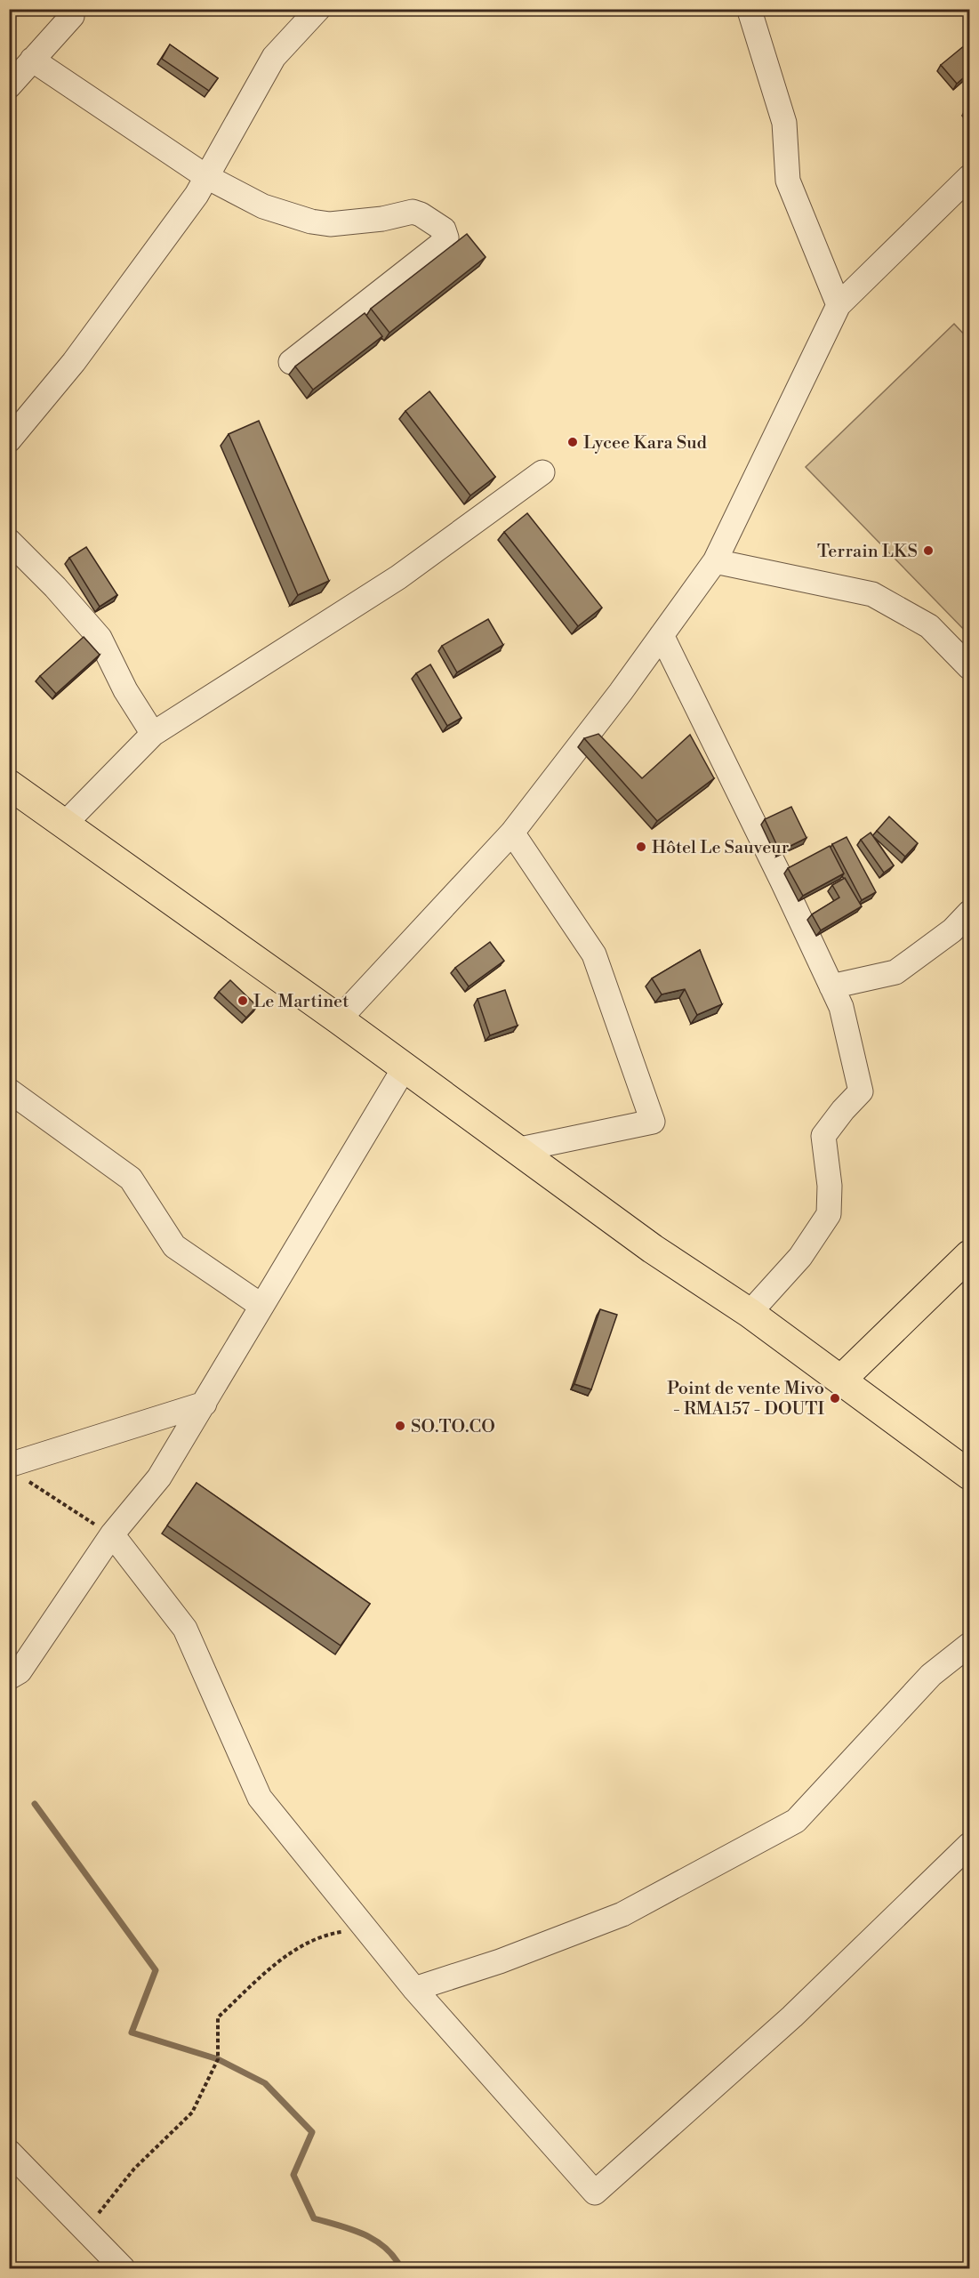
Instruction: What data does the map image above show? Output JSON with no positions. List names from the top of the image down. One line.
{"places":["Lycee Kara Sud","Terrain LKS","Hôtel Le Sauveur","Le Martinet","Point de vente Mivo - RMA157 - DOUTI","SO.TO.CO"]}
